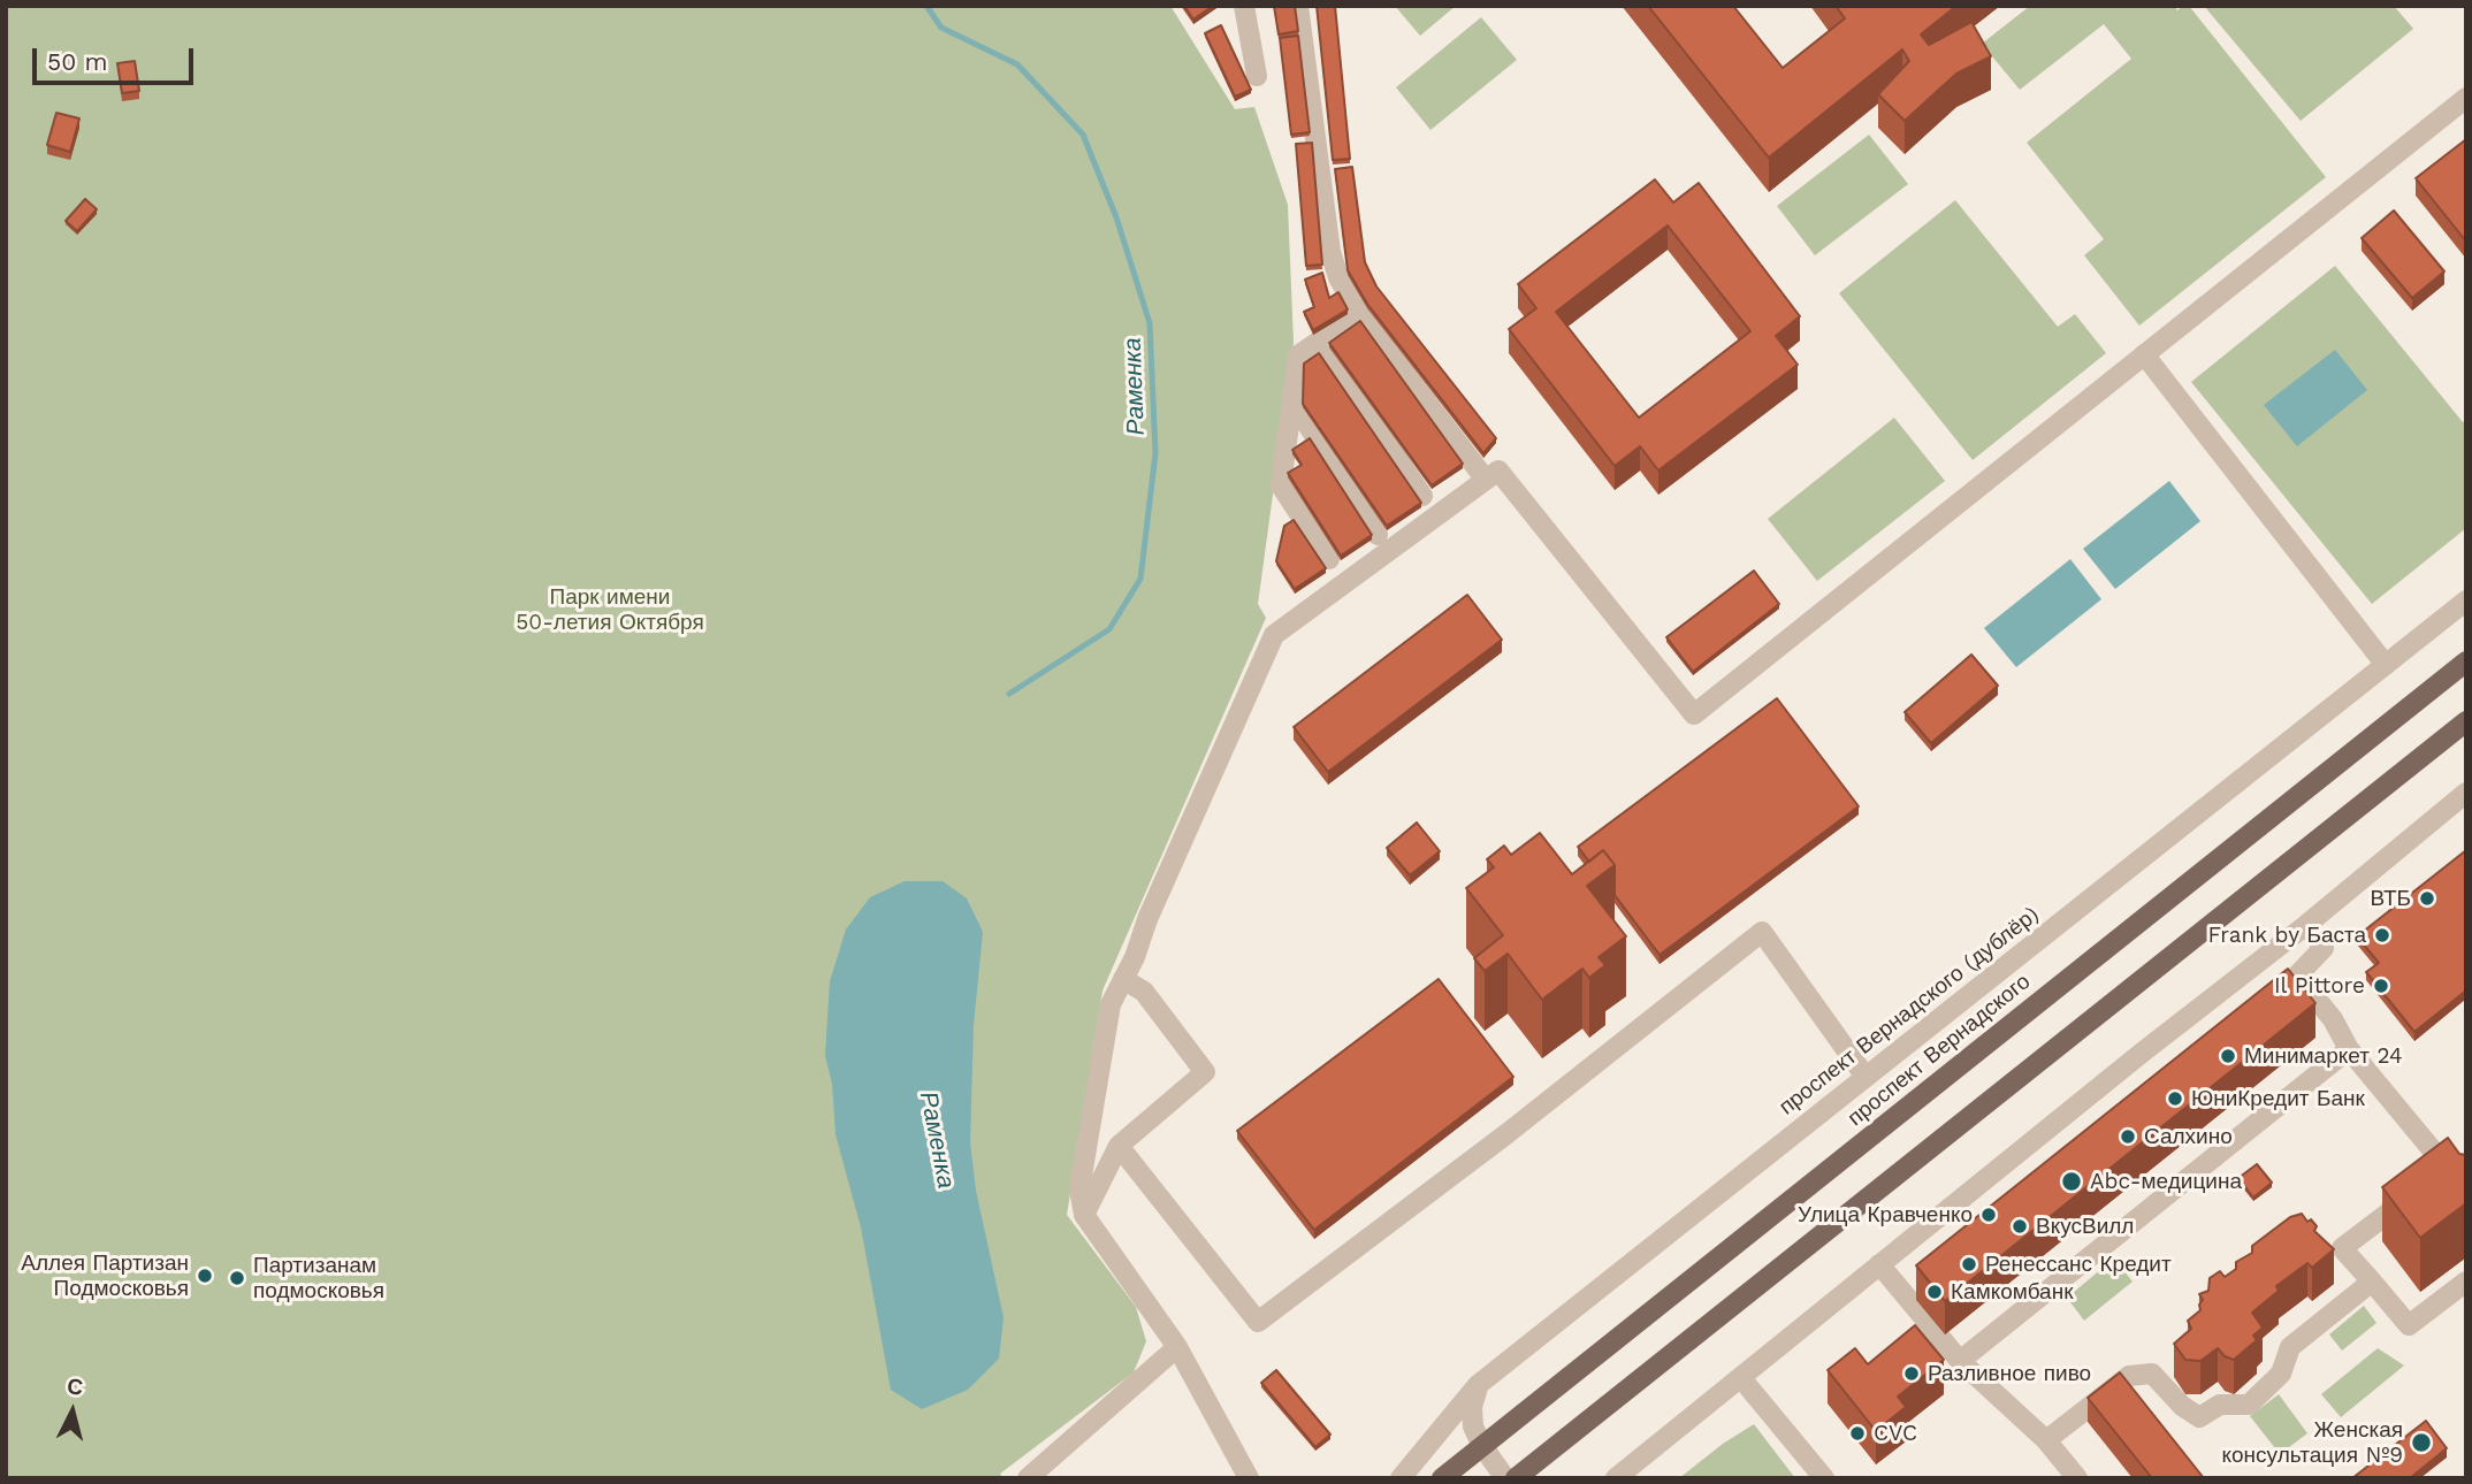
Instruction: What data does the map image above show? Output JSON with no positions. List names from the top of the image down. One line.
{"streets":{"main road":["проспект Вернадского"],"street":["проспект Вернадского (дублёр)"]},"water":["Раменка"],"parks":["Парк имени 50-летия Октября"],"places":["ВТБ","Frank by Баста","Il Pittore","Минимаркет 24","ЮниКредит Банк","Салхино","Abc-медицина","Улица Кравченко","ВкусВилл","Ренессанс Кредит","Аллея Партизан Подмосковья","Партизанам подмосковья","Камкомбанк","Разливное пиво","CVC","Женская консультация №9"],"scale_bar":"50 m","north":"top"}
